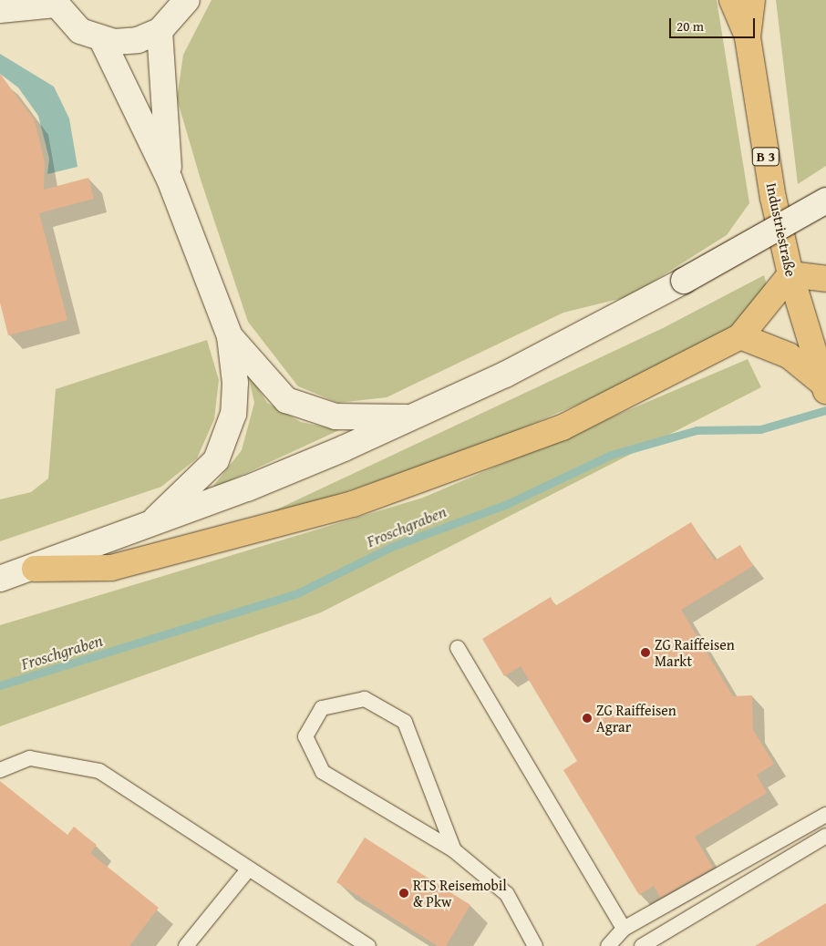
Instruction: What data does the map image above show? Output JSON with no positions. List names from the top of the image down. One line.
{"streets":{"main road":["B 3","Industriestraße"]},"crossings":[["B 3","Industriestraße"]],"water":["Froschgraben"],"places":["ZG Raiffeisen Markt","ZG Raiffeisen Agrar","RTS Reisemobil & Pkw"],"scale_bar":"20 m"}
